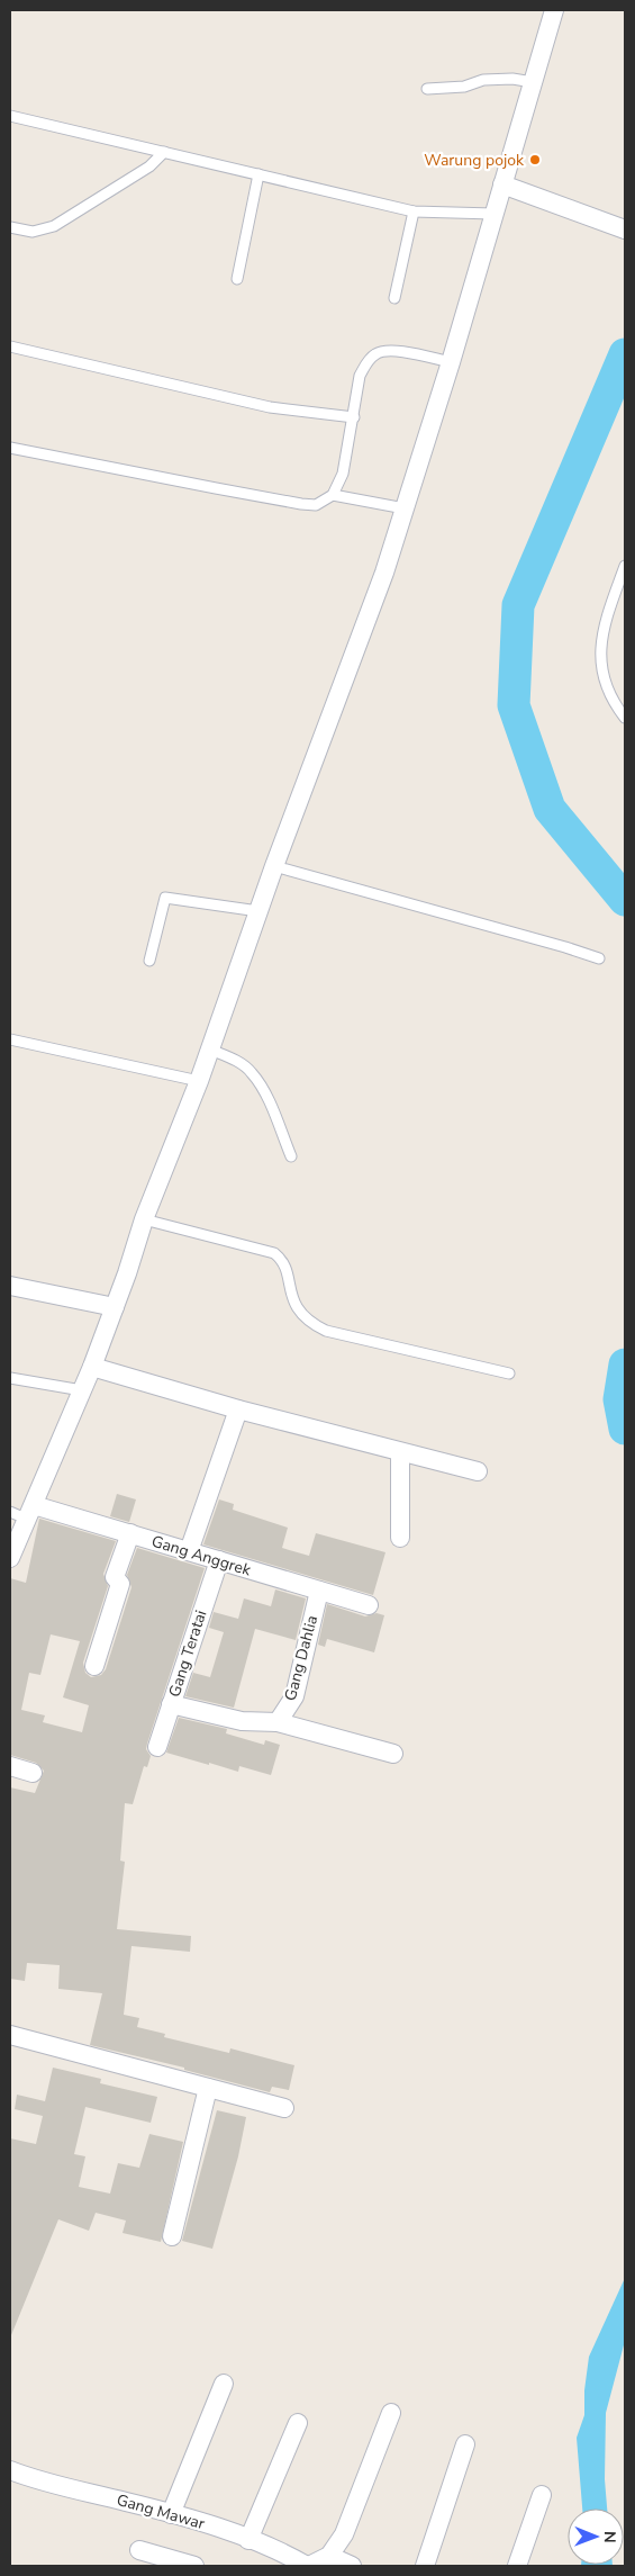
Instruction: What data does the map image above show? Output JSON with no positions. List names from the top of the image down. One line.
{"streets":{"street":["Gang Anggrek","Gang Teratai","Gang Dahlia","Gang Mawar"]},"crossings":[["Gang Anggrek","Gang Teratai"],["Gang Anggrek","Gang Dahlia"]],"places":["Warung pojok"],"north":"right"}
